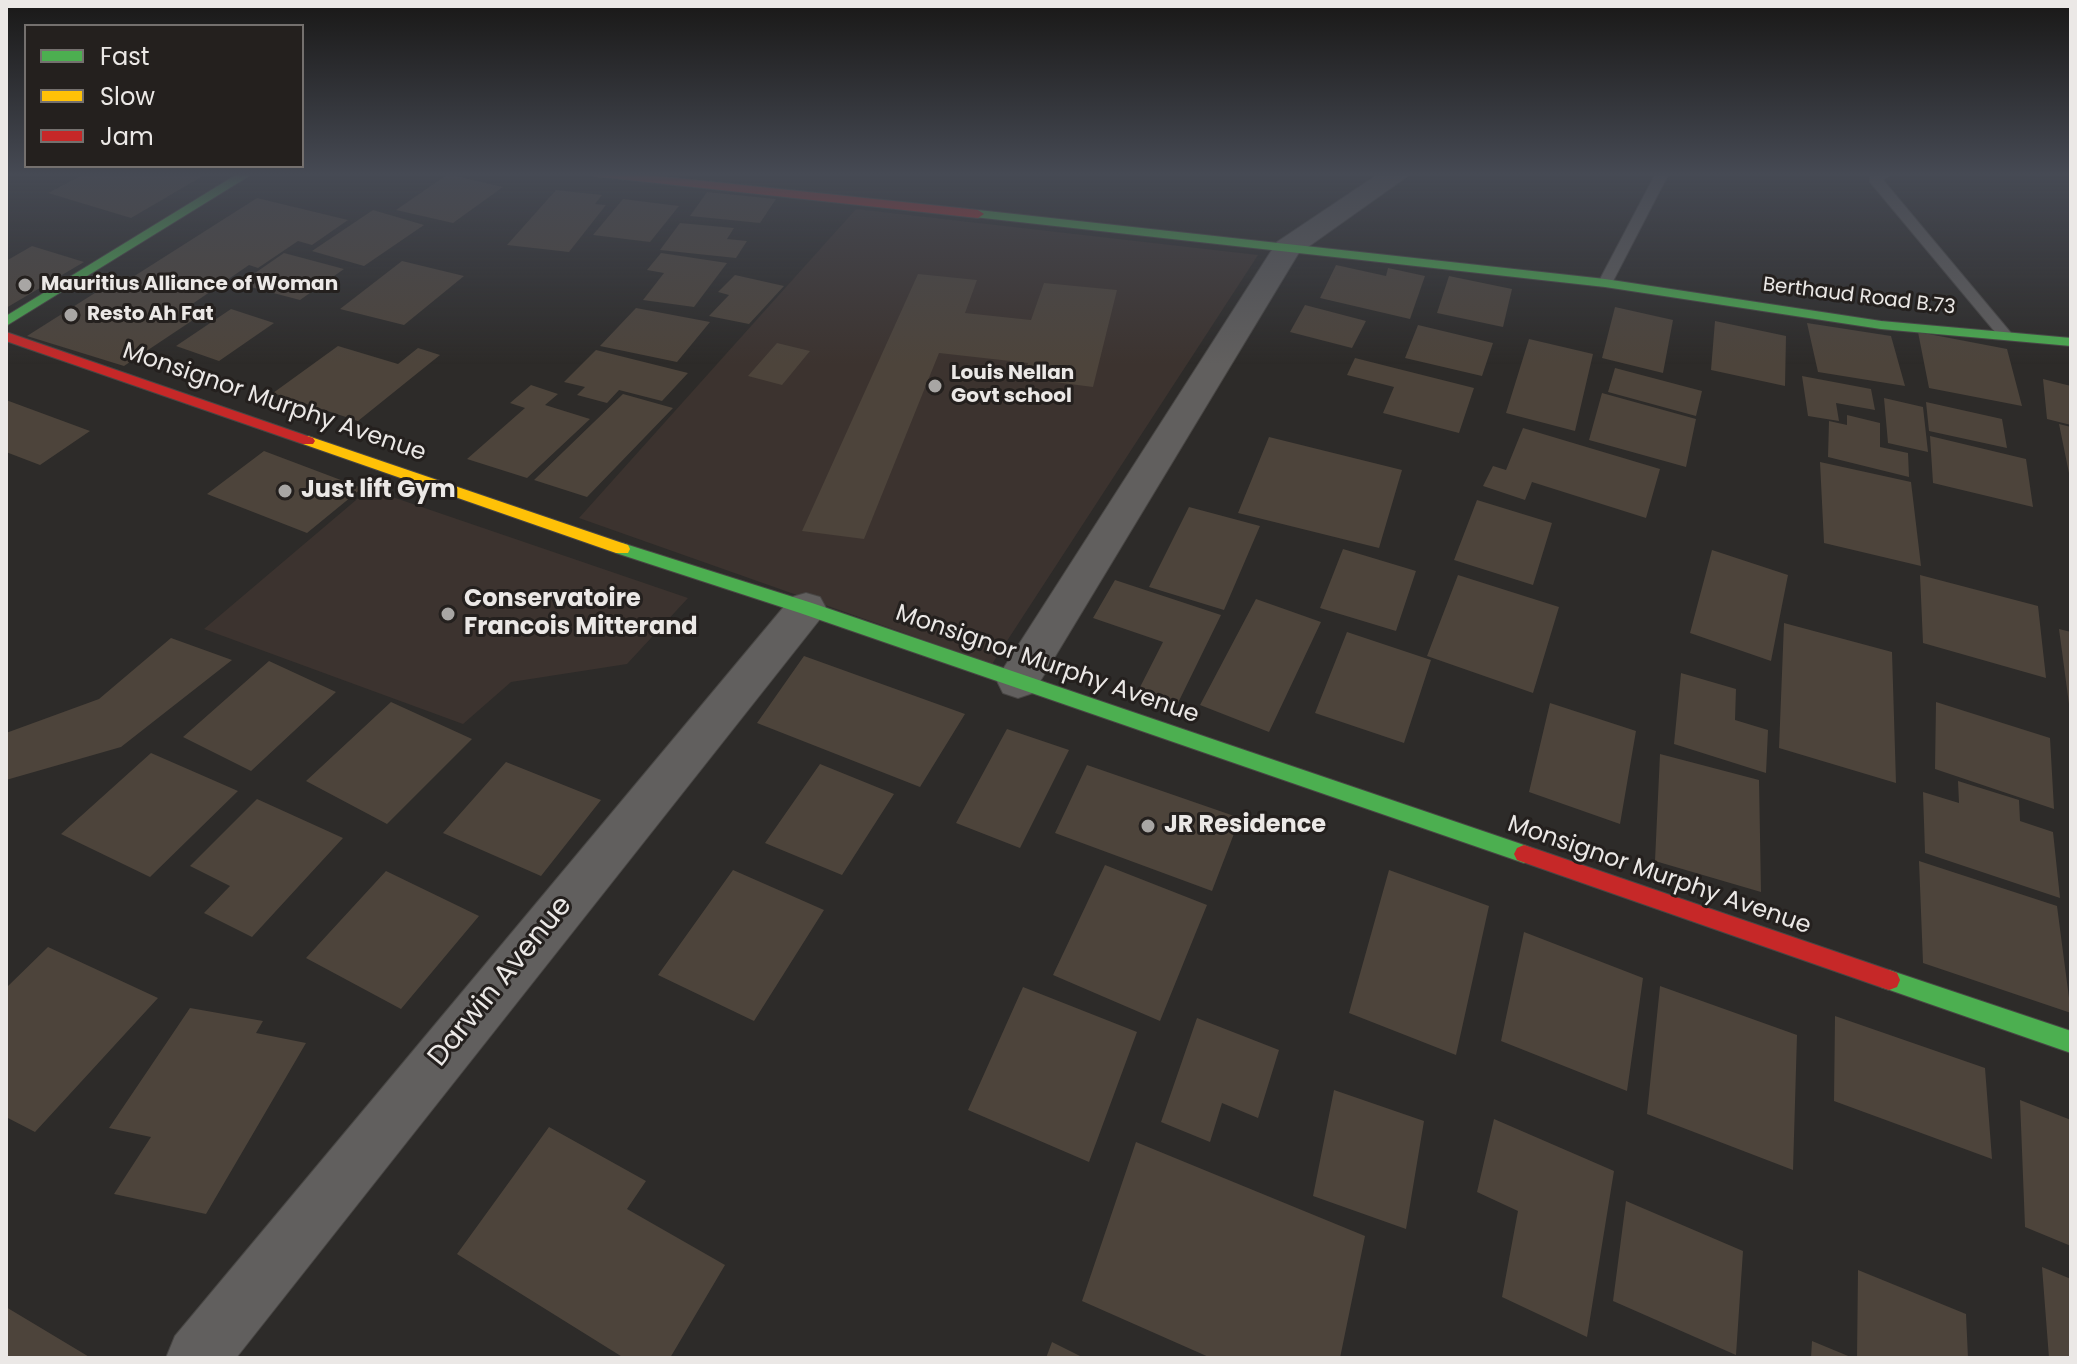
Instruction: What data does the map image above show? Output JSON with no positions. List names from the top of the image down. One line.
{"streets":{"main road":["Berthaud Road B.73","Monsignor Murphy Avenue"],"street":["Darwin Avenue"]},"crossings":[["Monsignor Murphy Avenue","Darwin Avenue"]],"places":["Mauritius Alliance of Woman","Resto Ah Fat","Louis Nellan Govt school","Just lift Gym","Conservatoire Francois Mitterand","JR Residence"],"legend":["Fast","Slow","Jam"]}
